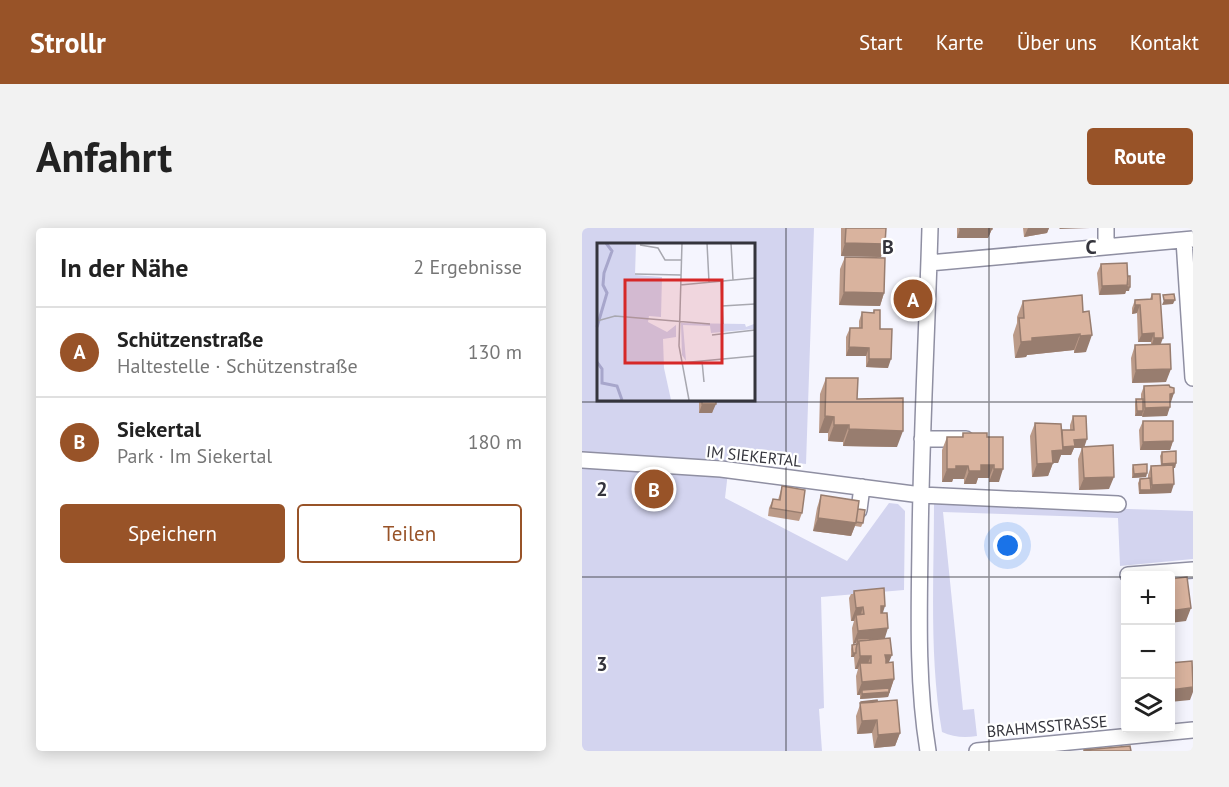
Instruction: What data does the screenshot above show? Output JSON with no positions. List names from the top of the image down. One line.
{"streets":{"street":["IM SIEKERTAL","BRAHMSSTRASSE"]},"page":{"header":"Strollr","nav":["Start","Karte","Über uns","Kontakt"],"buttons":["Route",["Speichern","Teilen"]],"title":"Anfahrt","heading":["In der Nähe","2 Ergebnisse"],"pins":["A","B"],"list":[{"mark":"A","name":"Schützenstraße","note":"Haltestelle · Schützenstraße","value":"130 m"},{"mark":"B","name":"Siekertal","note":"Park · Im Siekertal","value":"180 m"}],"map_buttons":["+","−"]},"grid":{"columns":["B","C"],"rows":["2","3"]}}
